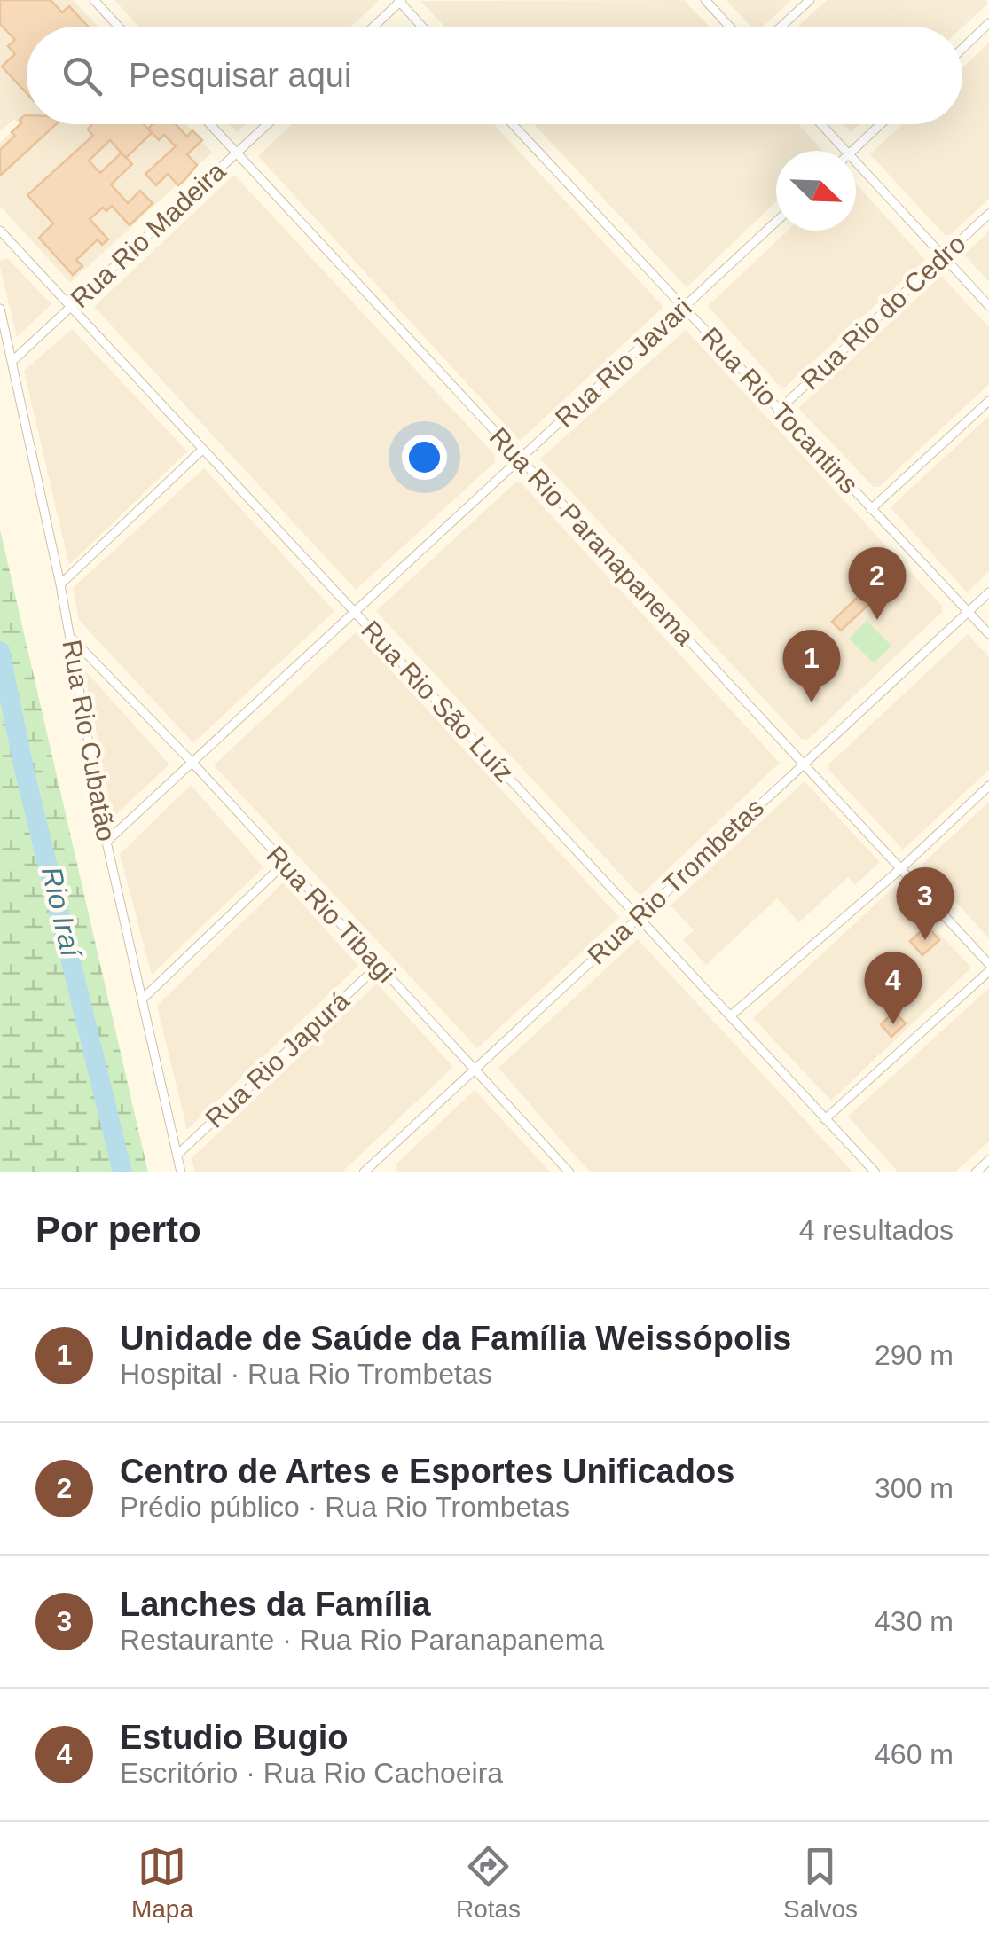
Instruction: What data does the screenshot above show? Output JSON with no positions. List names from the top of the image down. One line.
{"streets":{"street":["Rua Rio Madeira","Rua Rio do Cedro","Rua Rio Javari","Rua Rio Tocantins","Rua Rio Paranapanema","Rua Rio São Luíz","Rua Rio Cubatão","Rua Rio Trombetas","Rua Rio Tibagi","Rua Rio Japurá"]},"crossings":[["Rua Rio Madeira","Rua Rio Paranapanema"],["Rua Rio Madeira","Rua Rio São Luíz"],["Rua Rio Madeira","Rua Rio Cubatão"],["Rua Rio do Cedro","Rua Rio Tocantins"],["Rua Rio Javari","Rua Rio Tocantins"],["Rua Rio Javari","Rua Rio Paranapanema"],["Rua Rio Javari","Rua Rio São Luíz"],["Rua Rio Javari","Rua Rio Cubatão"],["Rua Rio Javari","Rua Rio Tibagi"],["Rua Rio Tocantins","Rua Rio Trombetas"],["Rua Rio Paranapanema","Rua Rio Trombetas"],["Rua Rio São Luíz","Rua Rio Trombetas"],["Rua Rio Cubatão","Rua Rio Tibagi"],["Rua Rio Cubatão","Rua Rio Japurá"],["Rua Rio Trombetas","Rua Rio Tibagi"],["Rua Rio Tibagi","Rua Rio Japurá"]],"water":["Rio Iraí"],"north":"bottom right","page":{"search":"Pesquisar aqui","pins":["2","1","3","4"],"heading":["Por perto","4 resultados"],"list":[{"mark":"1","name":"Unidade de Saúde da Família Weissópolis","note":"Hospital · Rua Rio Trombetas","value":"290 m"},{"mark":"2","name":"Centro de Artes e Esportes Unificados","note":"Prédio público · Rua Rio Trombetas","value":"300 m"},{"mark":"3","name":"Lanches da Família","note":"Restaurante · Rua Rio Paranapanema","value":"430 m"},{"mark":"4","name":"Estudio Bugio","note":"Escritório · Rua Rio Cachoeira","value":"460 m"}],"nav":["Mapa","Rotas","Salvos"]}}
